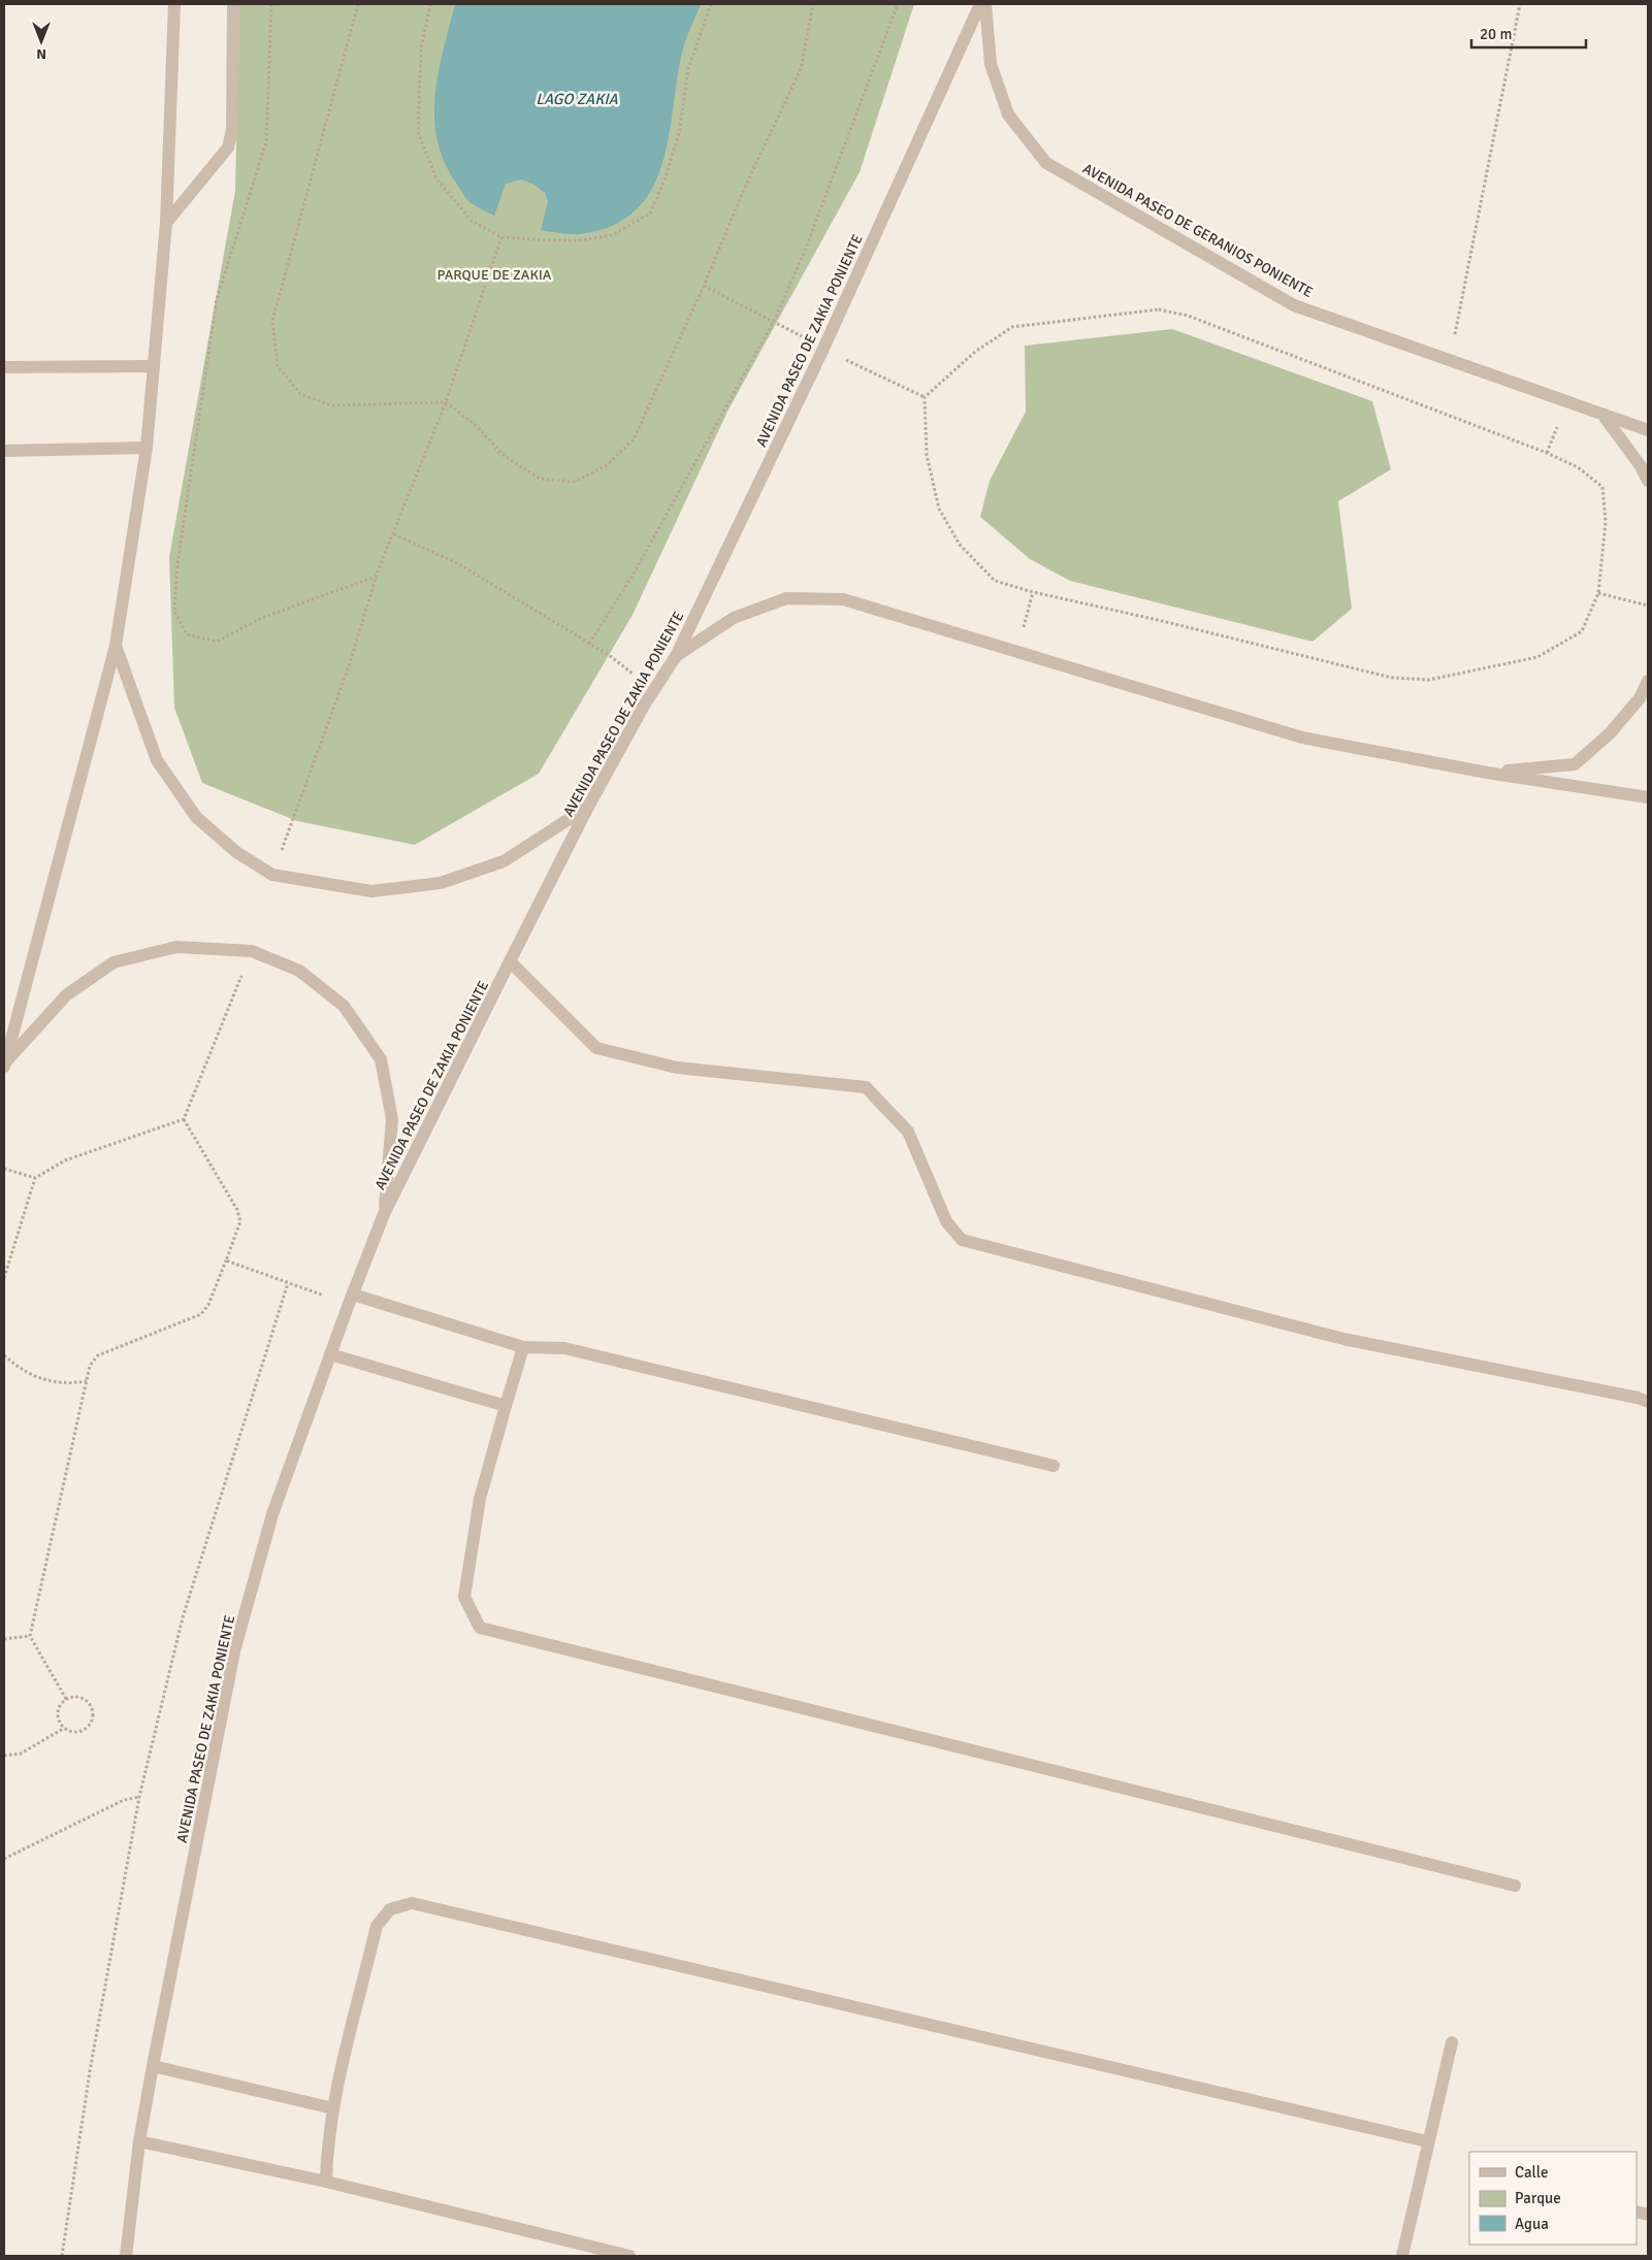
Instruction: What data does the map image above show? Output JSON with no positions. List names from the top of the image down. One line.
{"streets":{"street":["AVENIDA PASEO DE GERANIOS PONIENTE","AVENIDA PASEO DE ZAKIA PONIENTE"]},"water":["LAGO ZAKIA"],"parks":["PARQUE DE ZAKIA"],"legend":["Calle","Parque","Agua"],"scale_bar":"20 m","north":"bottom"}
